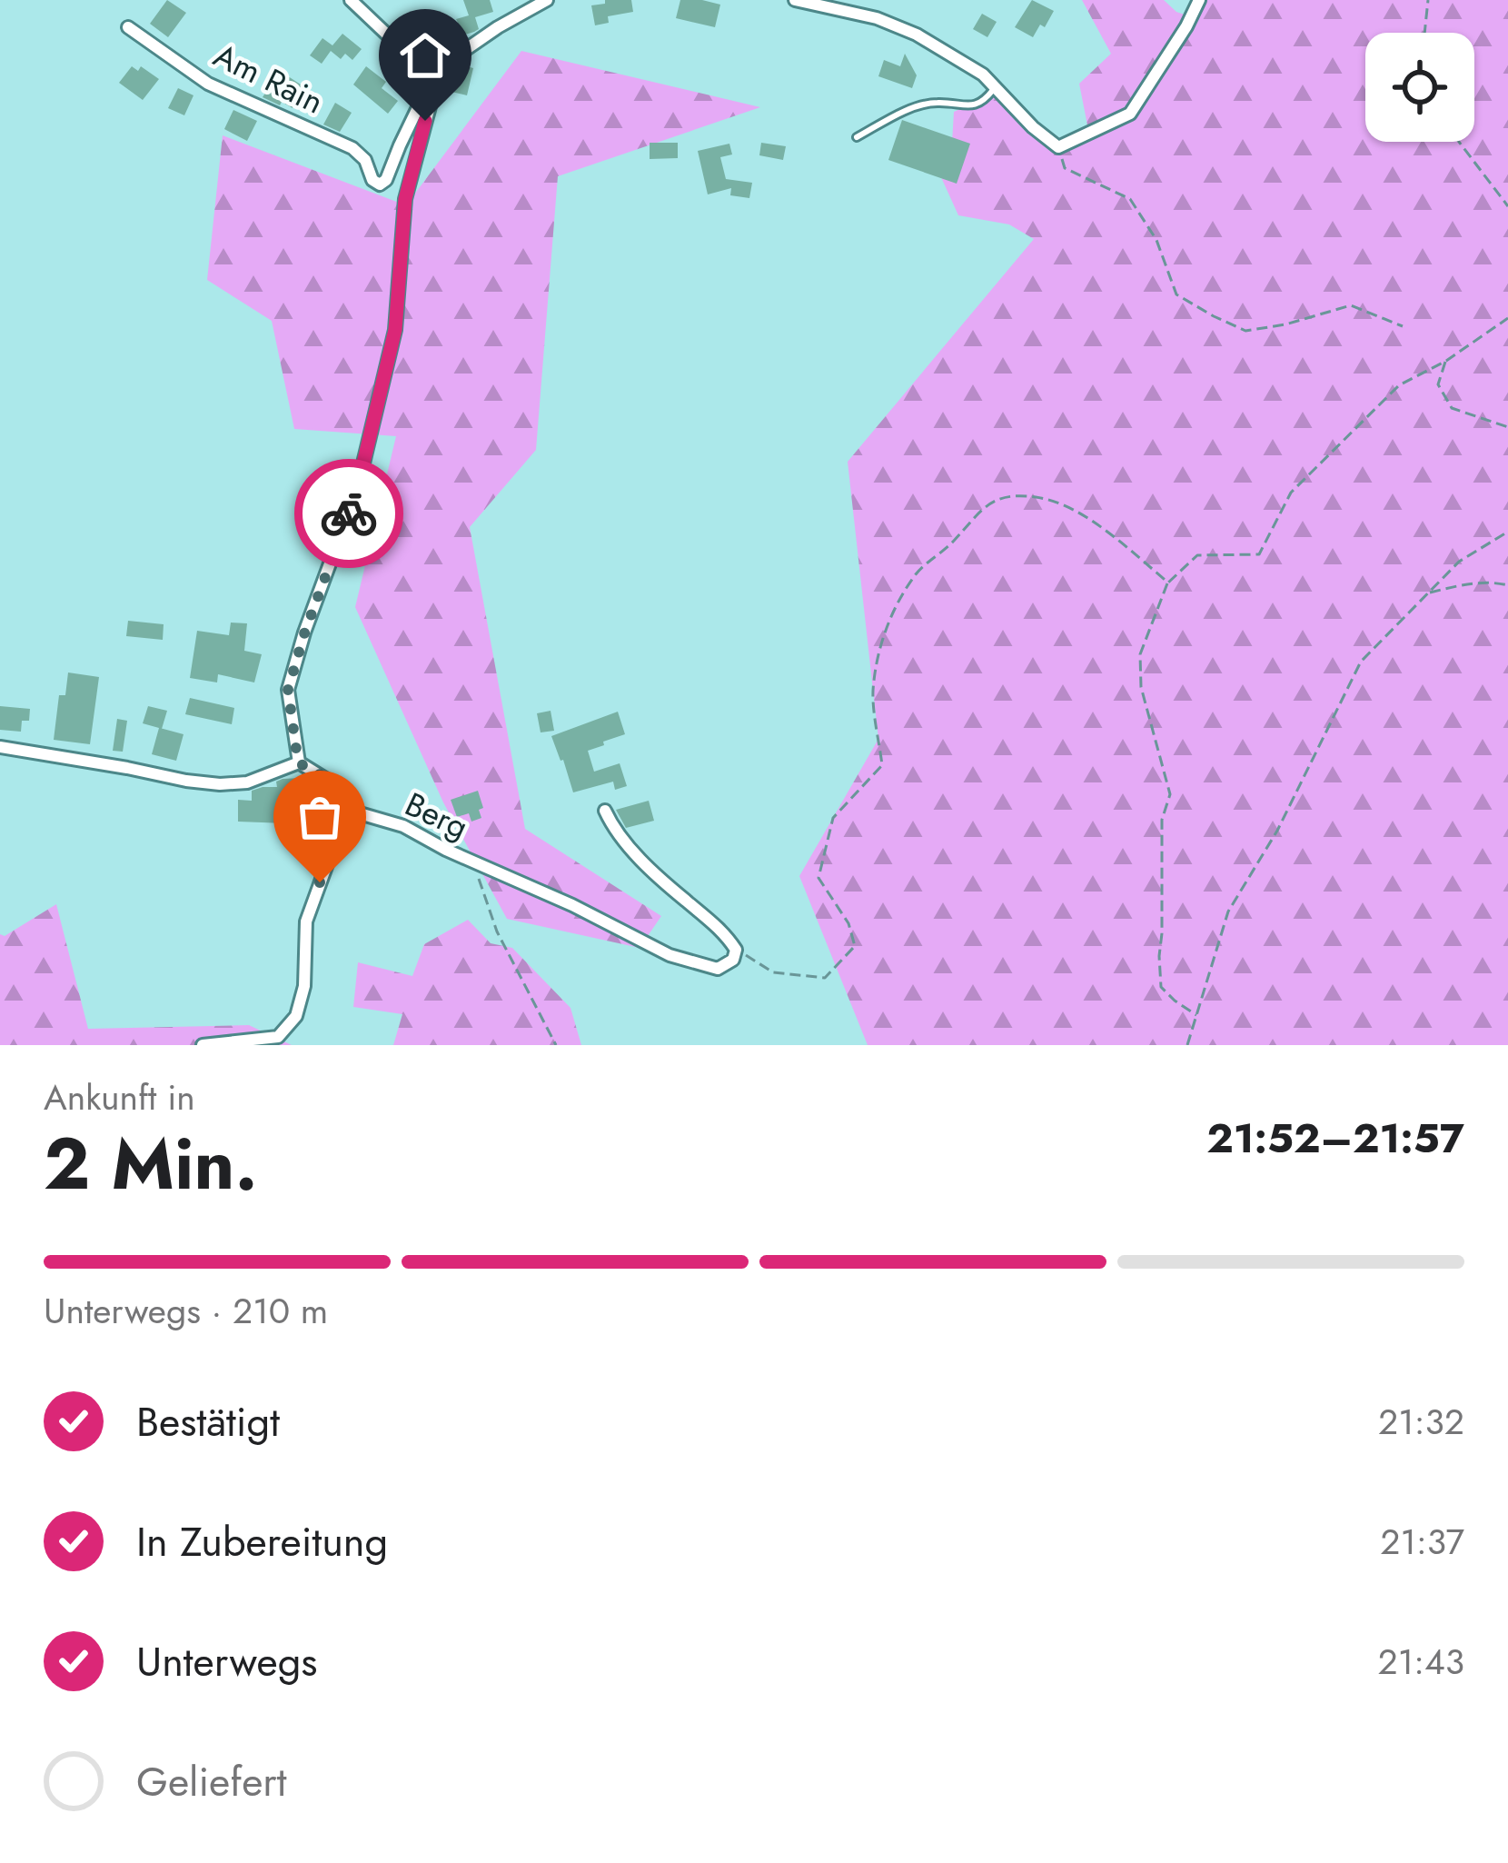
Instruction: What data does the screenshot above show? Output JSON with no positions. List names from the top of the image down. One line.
{"streets":{"street":["Am Rain","Berg"]},"page":{"heading":["2 Min.","Ankunft in","21:52–21:57"],"bar":"Unterwegs · 210 m","list":[["Bestätigt","21:32"],["In Zubereitung","21:37"],["Unterwegs","21:43"],"Geliefert"]}}
